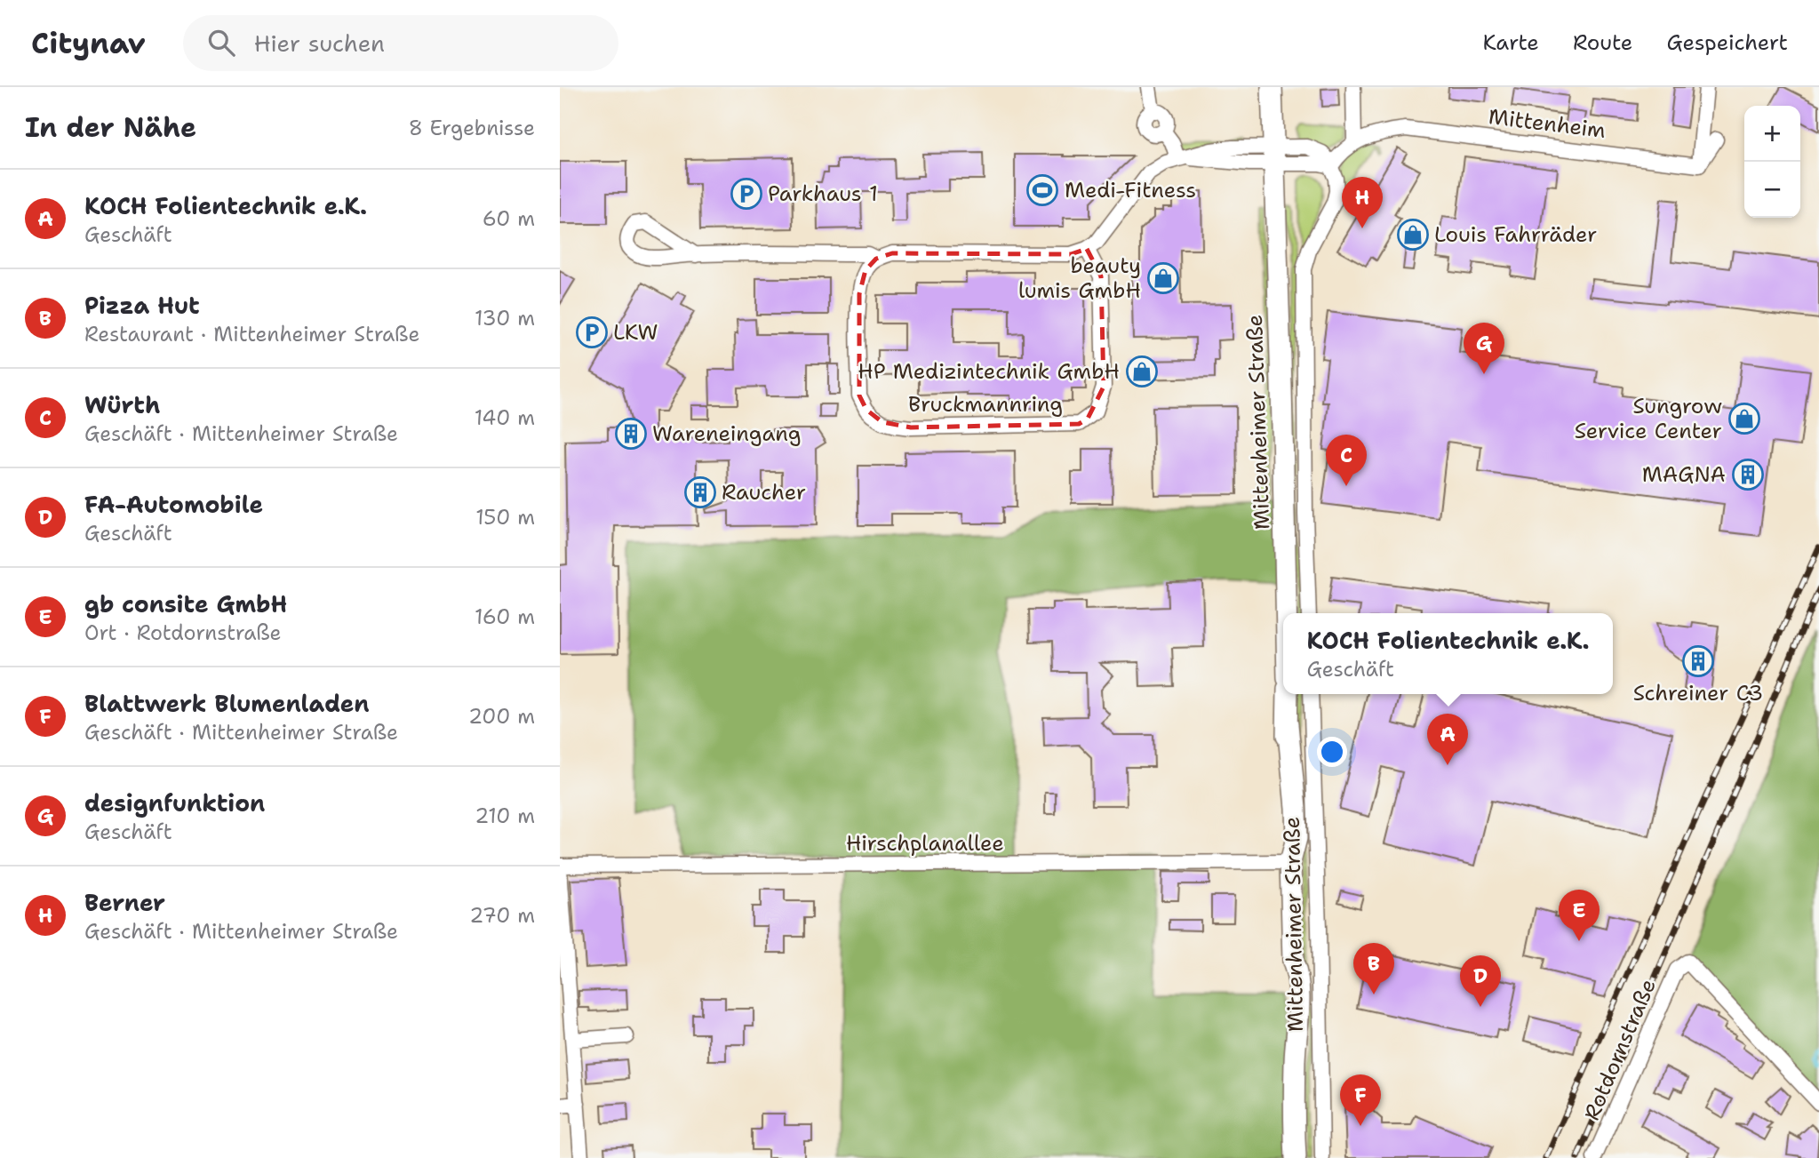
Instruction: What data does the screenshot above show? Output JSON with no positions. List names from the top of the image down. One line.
{"streets":{"main road":["Mittenheimer Straße"],"street":["Mittenheim","Bruckmannring","Hirschplanallee","Rotdornstraße"]},"crossings":[["Mittenheim","Mittenheimer Straße"],["Mittenheimer Straße","Hirschplanallee"]],"places":{"sports":["Medi-Fitness"],"parking":["Parkhaus 1","LKW"],"shop":["Louis Fahrräder","beauty lumis GmbH","HP Medizintechnik GmbH","Sungrow Service Center"],"building":["Wareneingang","MAGNA","Raucher","Schreiner C3"]},"page":{"header":"Citynav","search":"Hier suchen","nav":["Karte","Route","Gespeichert"],"heading":["In der Nähe","8 Ergebnisse"],"map_buttons":["+","−"],"list":[{"mark":"A","name":"KOCH Folientechnik e.K.","note":"Geschäft","value":"60 m"},{"mark":"B","name":"Pizza Hut","note":"Restaurant · Mittenheimer Straße","value":"130 m"},{"mark":"C","name":"Würth","note":"Geschäft · Mittenheimer Straße","value":"140 m"},{"mark":"D","name":"FA-Automobile","note":"Geschäft","value":"150 m"},{"mark":"E","name":"gb consite GmbH","note":"Ort · Rotdornstraße","value":"160 m"},{"mark":"F","name":"Blattwerk Blumenladen","note":"Geschäft · Mittenheimer Straße","value":"200 m"},{"mark":"G","name":"designfunktion","note":"Geschäft","value":"210 m"},{"mark":"H","name":"Berner","note":"Geschäft · Mittenheimer Straße","value":"270 m"}],"pins":["H","G","C","A","E","B","D","F"],"popup":["KOCH Folientechnik e.K.","Geschäft"]}}
